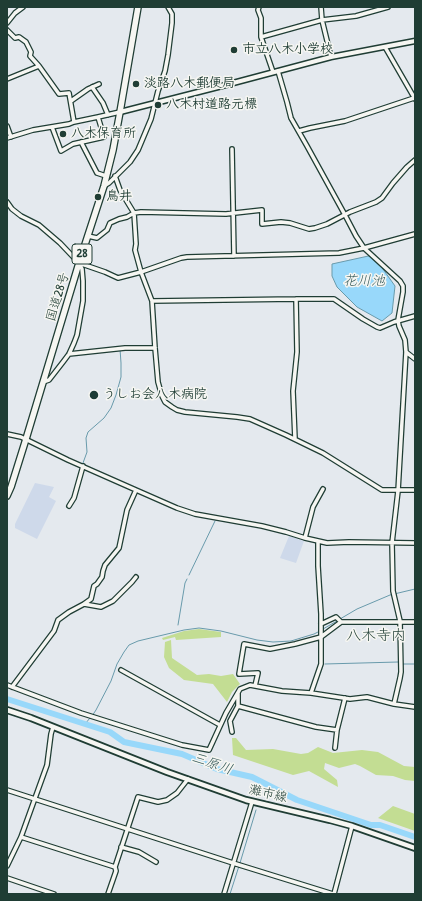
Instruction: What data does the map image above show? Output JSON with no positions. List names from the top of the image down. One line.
{"streets":{"highway":["28","国道28号"],"main road":["灘市線"]},"districts":["八木寺内"],"water":["花川池","三原川"],"places":["市立八木小学校","淡路八木郵便局","八木村道路元標","八木保育所","鳥井","うしお会八木病院"]}
